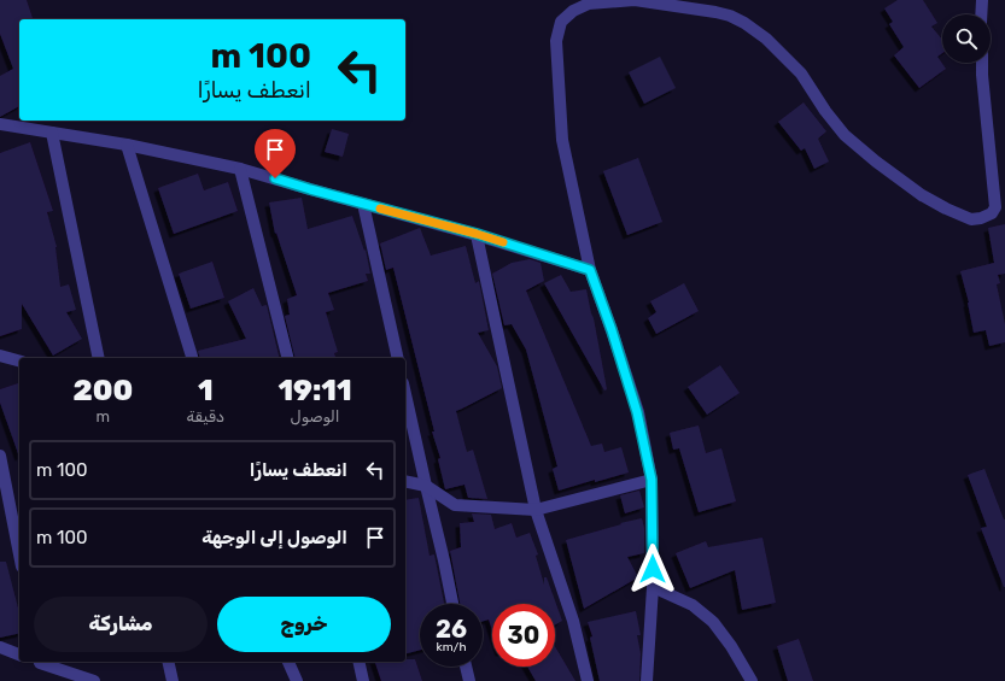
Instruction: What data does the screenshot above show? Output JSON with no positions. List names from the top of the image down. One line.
{"page":{"turn":["100 m","انعطف يسارًا"],"eta":["19:11","الوصول","1","دقيقة","200","m"],"list":[{"name":"انعطف يسارًا","value":"100 m"},{"name":"الوصول إلى الوجهة","value":"100 m"}],"buttons":["خروج","مشاركة"],"speed":"26 km/h","limit":"30"}}
